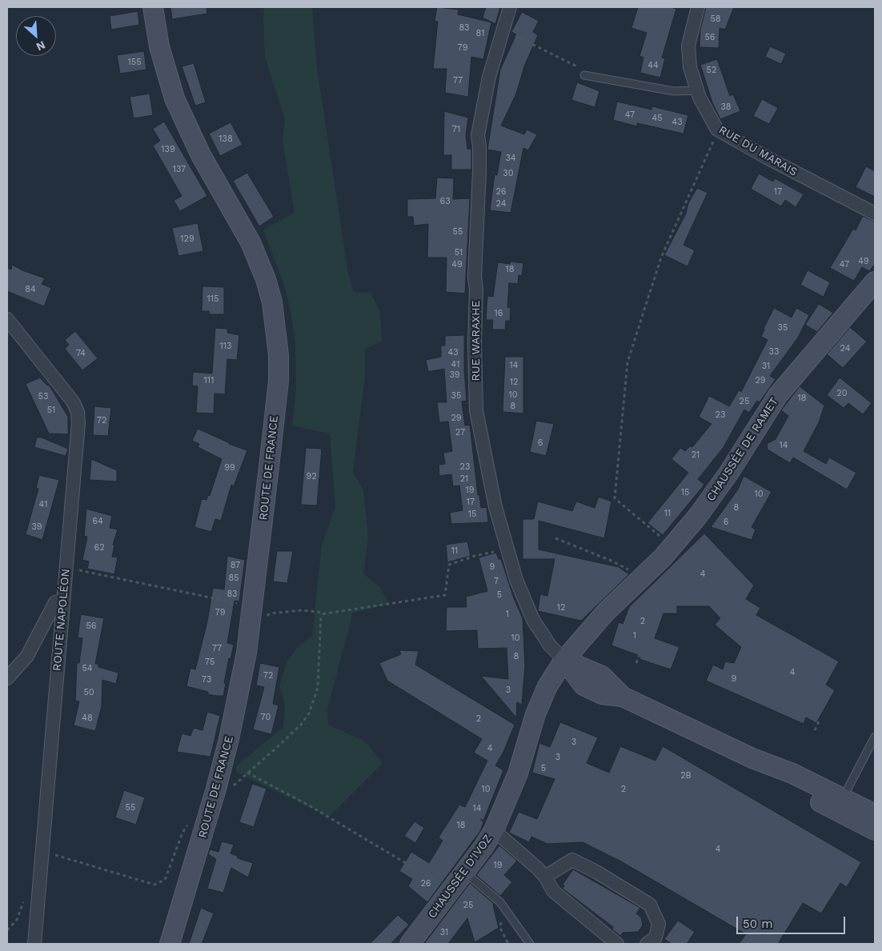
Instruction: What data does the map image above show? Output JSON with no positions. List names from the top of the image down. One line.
{"streets":{"main road":["CHAUSSÉE DE RAMET","ROUTE DE FRANCE","CHAUSSÉE D'IVOZ"],"street":["RUE DU MARAIS","RUE WARAXHE","ROUTE NAPOLÉON"]},"crossings":[["RUE WARAXHE","CHAUSSÉE DE RAMET"],["RUE WARAXHE","CHAUSSÉE D'IVOZ"],["CHAUSSÉE DE RAMET","CHAUSSÉE D'IVOZ"]],"house_numbers":["58","83","81","56","79","155","44","52","77","38","47","45","43","71","138","139","34","137","30","26","17","63","24","55","129","51","49","49","47","18","84","115","16","35","113","24","33","43","74","41","14","31","39","111","29","12","20","10","35","53","18","25","8","51","23","29","72","27","6","14","21","23","99","92","21","19","15","10","17","41","8","11","15","64","6","39","62","11","87","9","4","85","7","83","5","12","79","1","2","56","1","10","77","8","75","54","4","72","9","73","3","50","70","48","2","3","4","3","5","2B","10","2","55","14","18","4","19","26","25","31"],"scale_bar":"50 m","north":"bottom right"}
